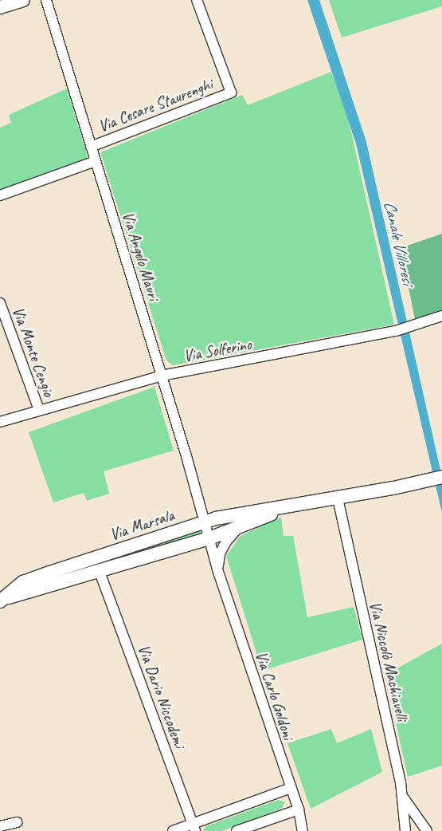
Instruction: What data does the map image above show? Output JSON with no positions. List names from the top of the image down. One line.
{"streets":{"street":["Via Cesare Staurenghi","Via Angelo Mauri","Via Solferino","Via Monte Cengio","Via Marsala","Via Niccolò Machiavelli","Via Carlo Goldoni","Via Dario Niccodemi"]},"crossings":[["Via Cesare Staurenghi","Via Angelo Mauri"],["Via Angelo Mauri","Via Solferino"],["Via Angelo Mauri","Via Marsala"],["Via Angelo Mauri","Via Carlo Goldoni"],["Via Solferino","Via Monte Cengio"],["Via Marsala","Via Niccolò Machiavelli"],["Via Marsala","Via Carlo Goldoni"],["Via Marsala","Via Dario Niccodemi"]],"water":["Canale Villoresi"]}
